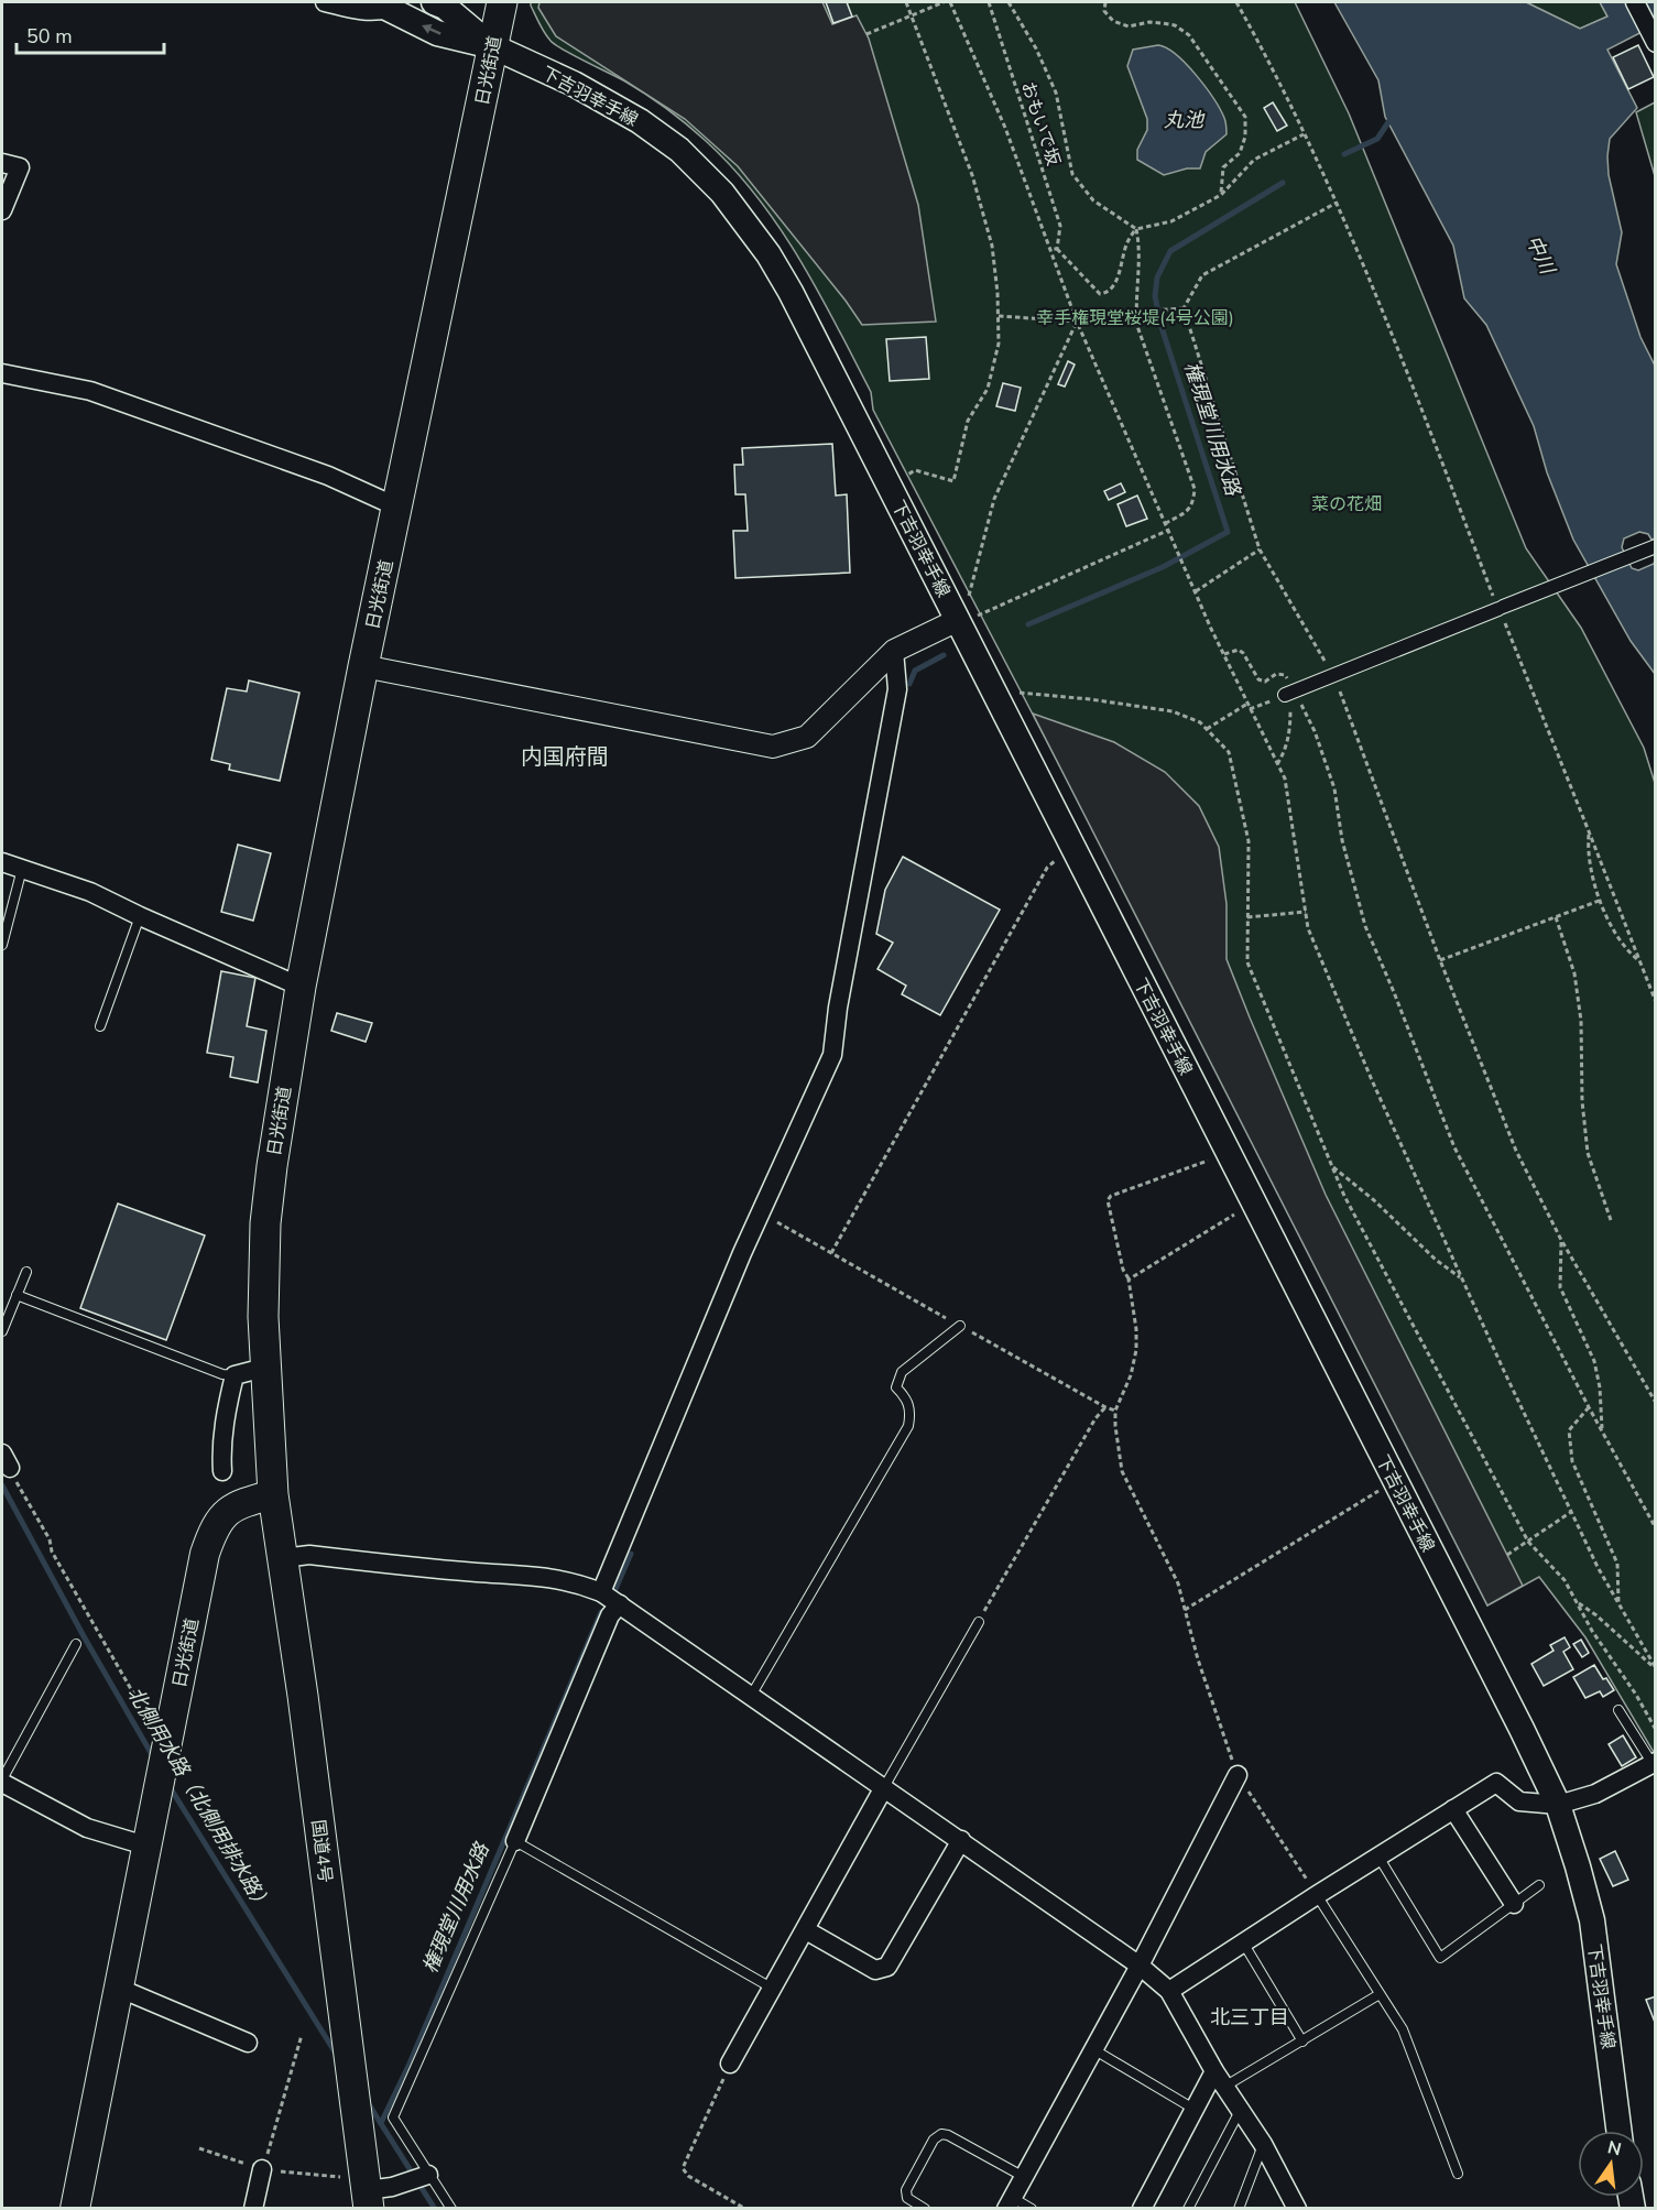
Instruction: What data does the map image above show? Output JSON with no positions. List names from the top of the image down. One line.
{"streets":{"highway":["日光街道","国道4号"],"main road":["下吉羽幸手線"],"path":["おもいで坂"]},"crossings":[["日光街道","下吉羽幸手線"],["日光街道","国道4号"]],"districts":["内国府間","北三丁目"],"water":["丸池","中川","権現堂川用水路","北側用水路（北側用排水路）"],"parks":["幸手権現堂桜堤(4号公園)","菜の花畑"],"scale_bar":"50 m","north":"top"}
